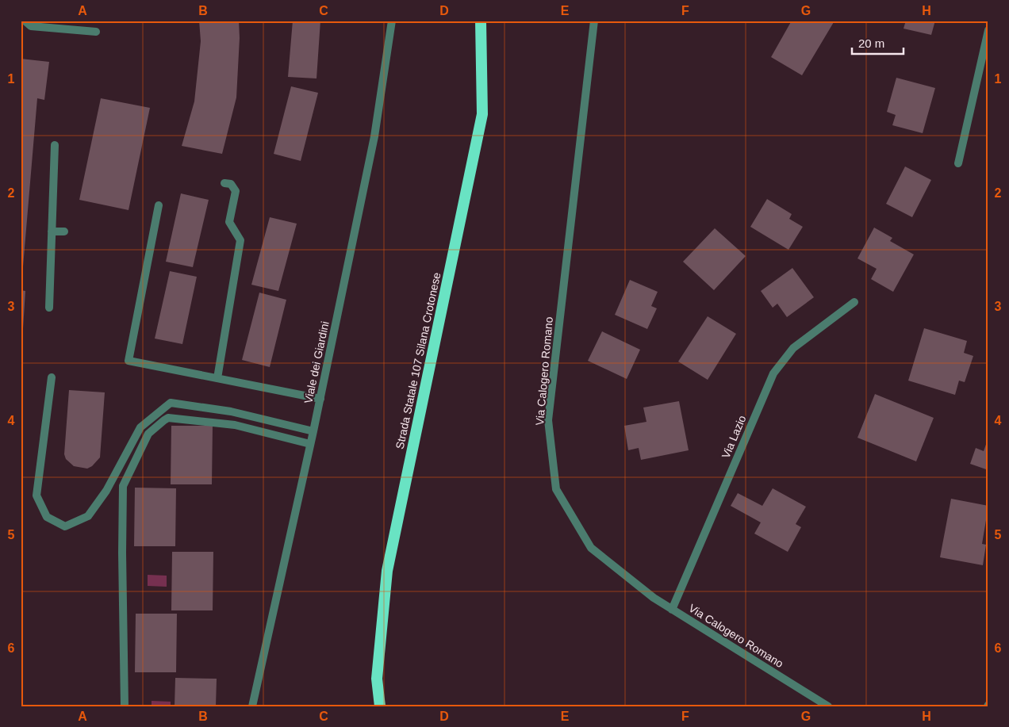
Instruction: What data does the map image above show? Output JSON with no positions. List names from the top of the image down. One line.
{"streets":{"highway":["Strada Statale 107 Silana Crotonese"],"street":["Viale dei Giardini","Via Calogero Romano","Via Lazio"]},"crossings":[["Via Calogero Romano","Via Lazio"]],"scale_bar":"20 m","grid":{"columns":["A","B","C","D","E","F","G","H"],"rows":["1","2","3","4","5","6"]}}
